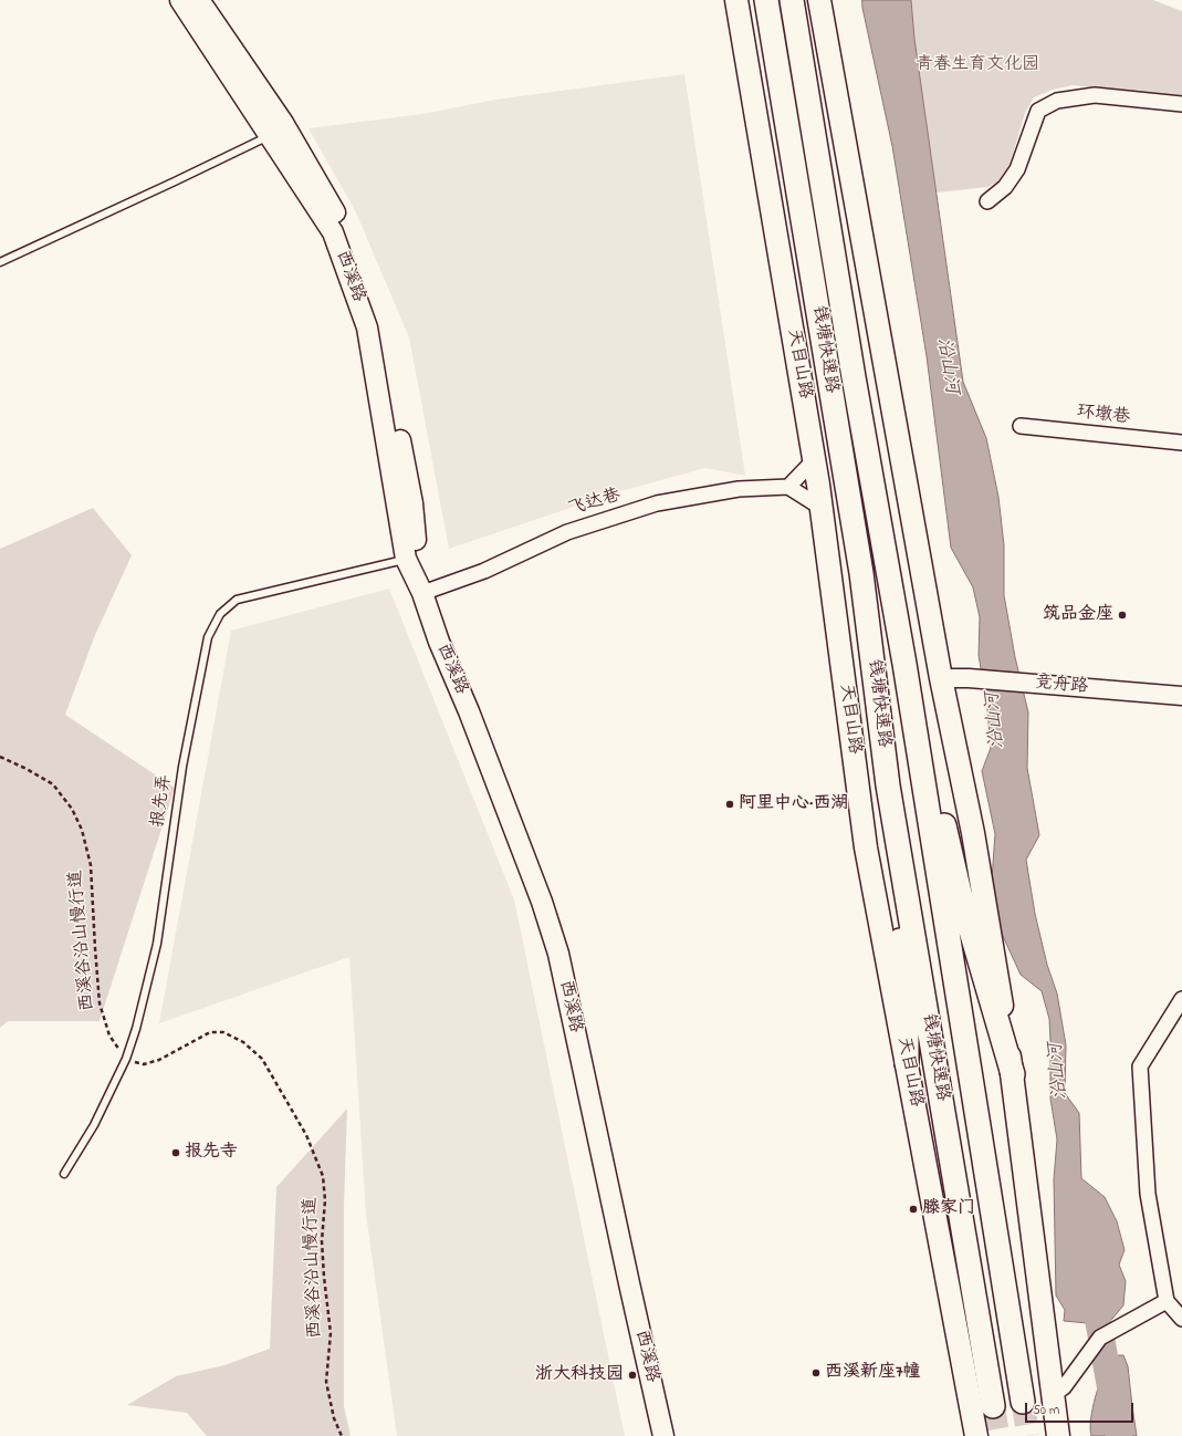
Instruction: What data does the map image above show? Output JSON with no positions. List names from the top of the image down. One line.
{"streets":{"highway":["钱塘快速路"],"main road":["西溪路","天目山路"],"street":["环墩巷","飞达巷","竞舟路"],"lane":["报先弄"],"path":["西溪谷沿山慢行道"]},"crossings":[["西溪路","飞达巷"],["西溪路","报先弄"],["报先弄","西溪谷沿山慢行道"]],"water":["沿山河"],"parks":["青春生育文化园"],"places":["筑品金座","阿里中心·西湖","报先寺","滕家门","西溪新座7幢","浙大科技园"],"scale_bar":"50 m"}
